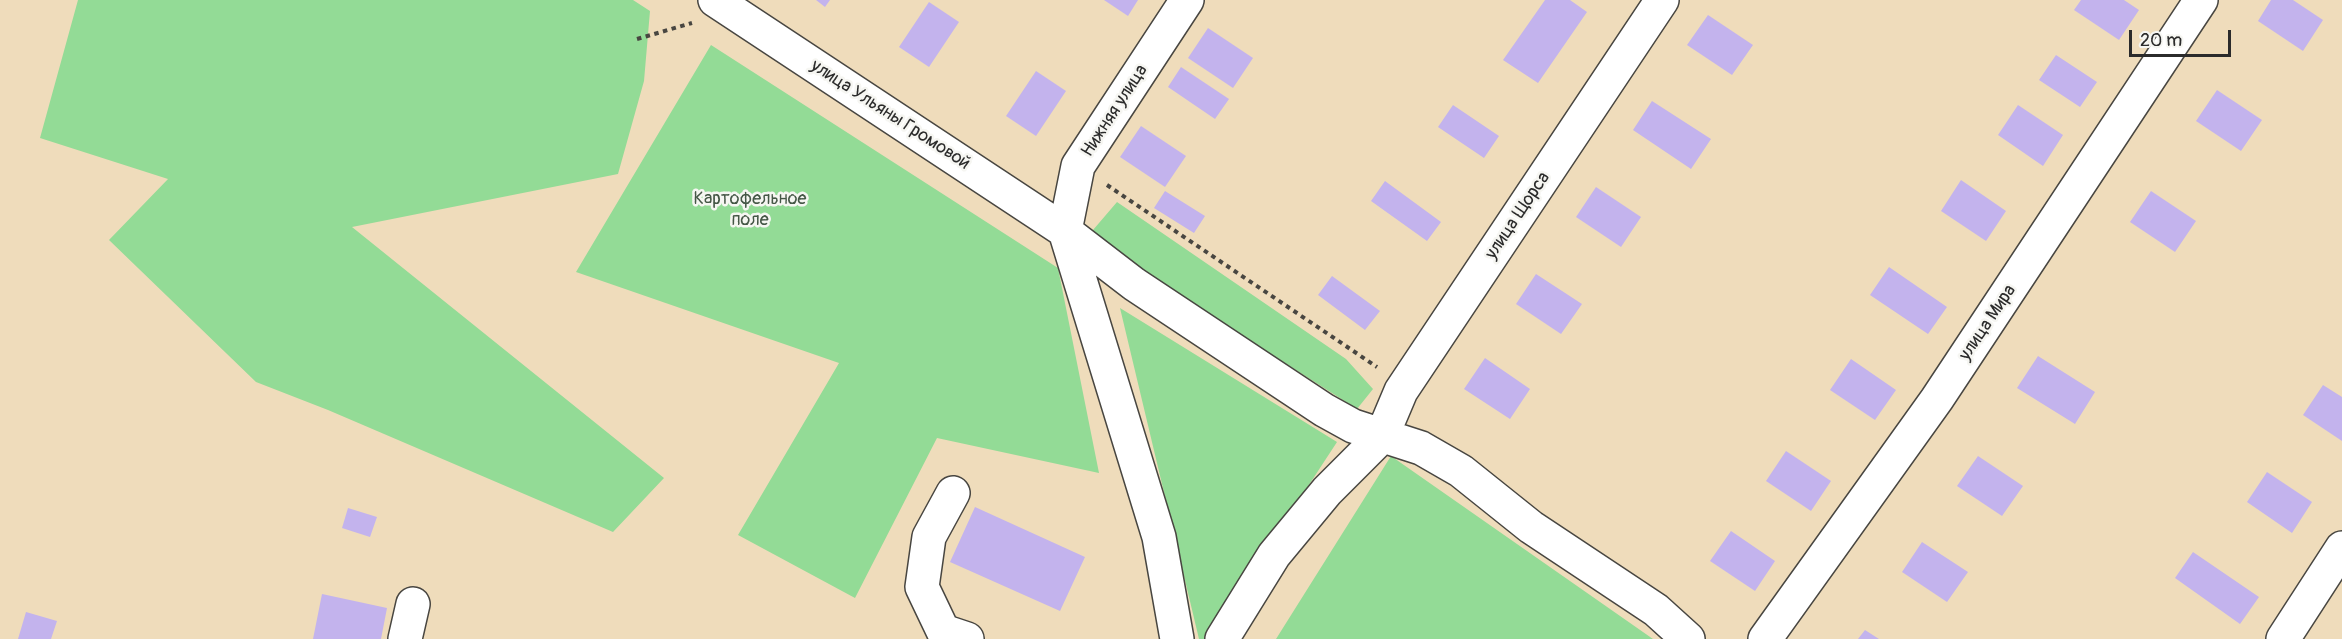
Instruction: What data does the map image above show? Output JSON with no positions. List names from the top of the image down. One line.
{"streets":{"street":["Нижняя улица","улица Ульяны Громовой","улица Щорса","улица Мира"]},"crossings":[["Нижняя улица","улица Ульяны Громовой"],["улица Ульяны Громовой","улица Щорса"]],"parks":["Картофельное поле"],"scale_bar":"20 m"}
